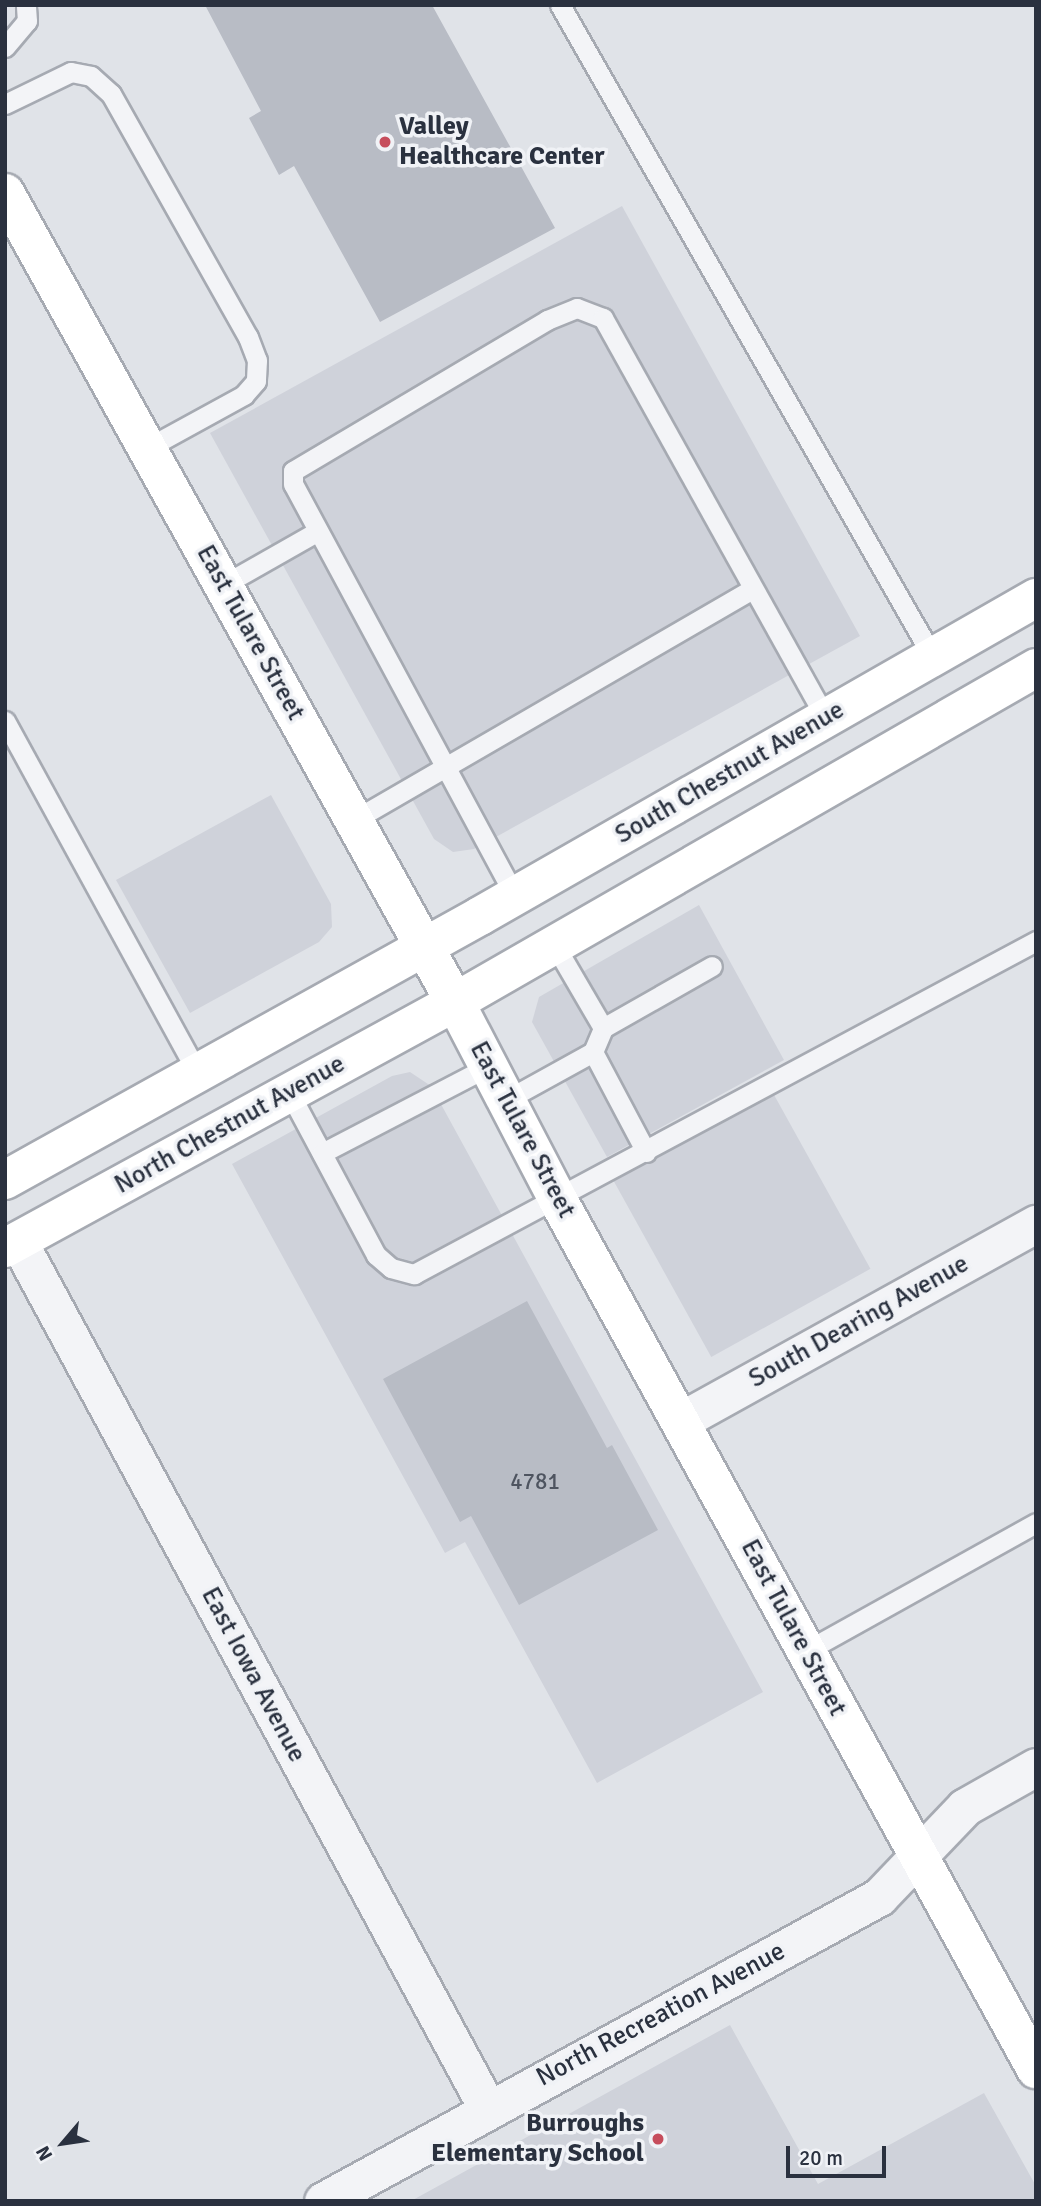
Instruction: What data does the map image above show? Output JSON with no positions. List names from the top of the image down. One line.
{"streets":{"main road":["East Tulare Street","South Chestnut Avenue","North Chestnut Avenue"],"street":["South Dearing Avenue","East Iowa Avenue","North Recreation Avenue"]},"crossings":[["East Tulare Street","South Chestnut Avenue"],["East Tulare Street","North Chestnut Avenue"],["East Tulare Street","South Dearing Avenue"],["East Tulare Street","North Recreation Avenue"],["North Chestnut Avenue","East Iowa Avenue"],["East Iowa Avenue","North Recreation Avenue"]],"places":["Valley Healthcare Center","Burroughs Elementary School"],"house_numbers":["4781"],"scale_bar":"20 m","north":"bottom left"}
